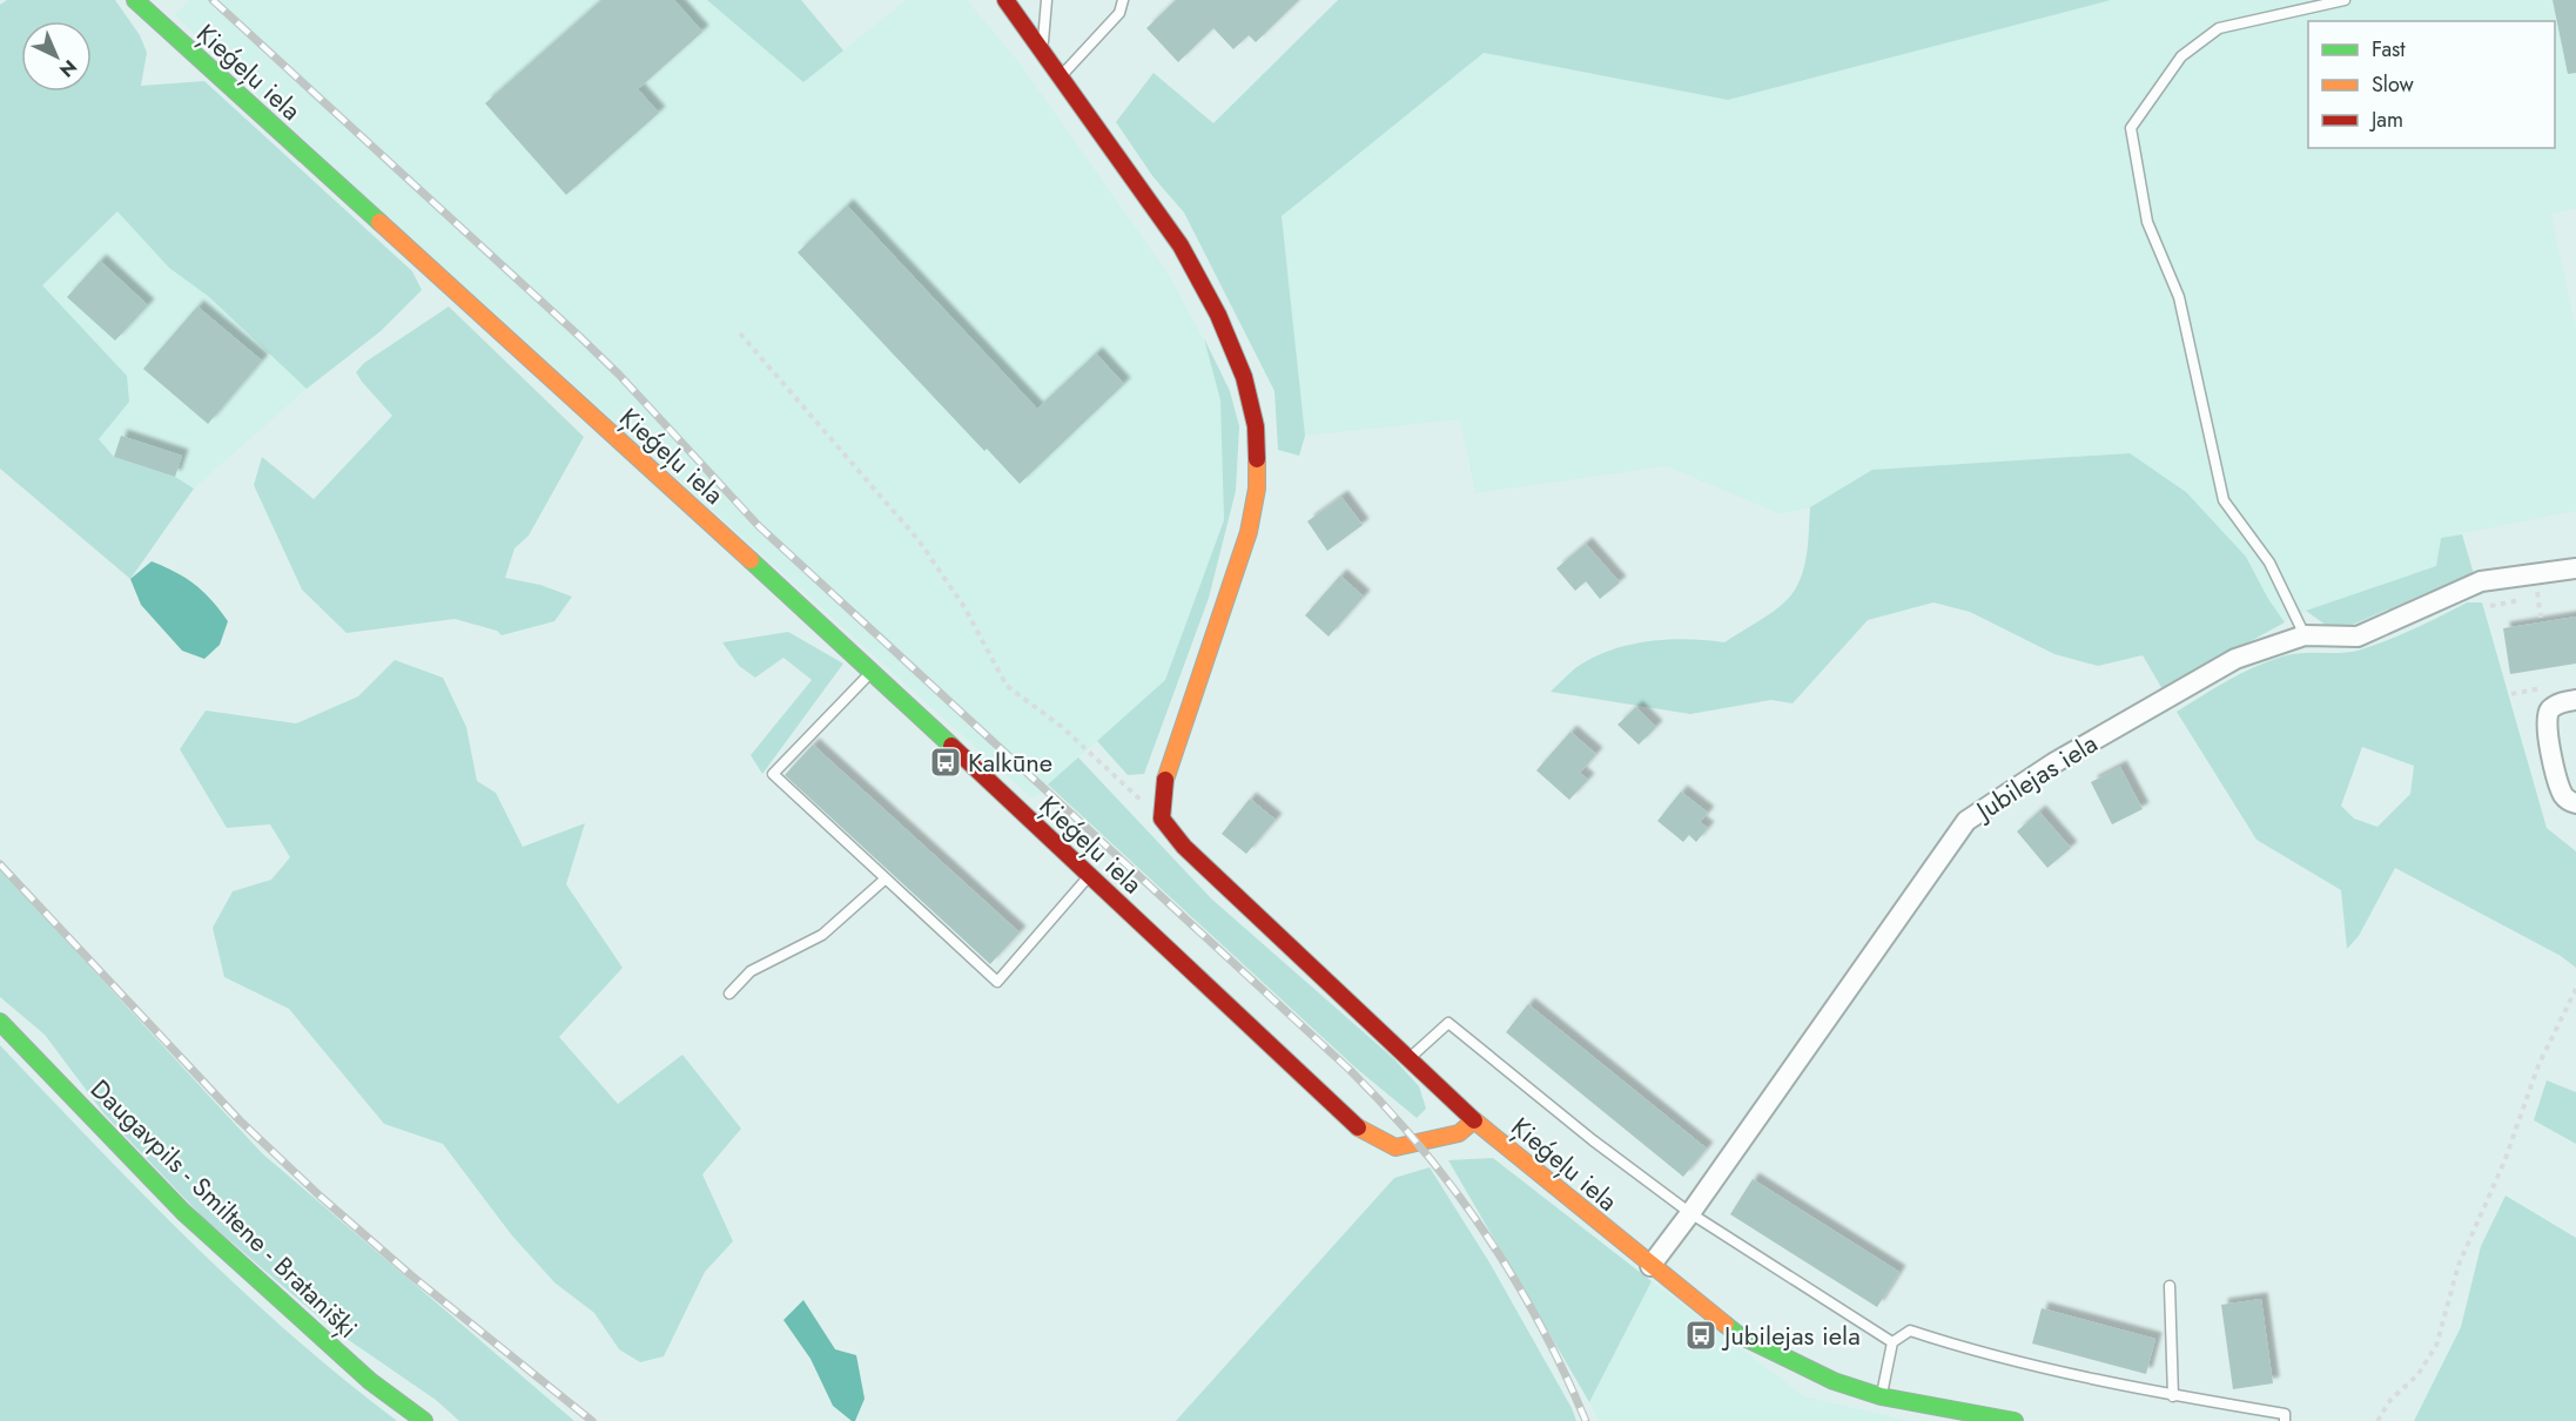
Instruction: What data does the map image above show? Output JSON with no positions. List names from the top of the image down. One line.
{"streets":{"street":["Ķieģeļu iela","Jubilejas iela","Daugavpils - Smiltene - Bratanišķi"]},"crossings":[["Ķieģeļu iela","Jubilejas iela"]],"places":{"bus stop":["Kalkūne","Jubilejas iela"]},"legend":["Fast","Slow","Jam"],"north":"bottom right"}
